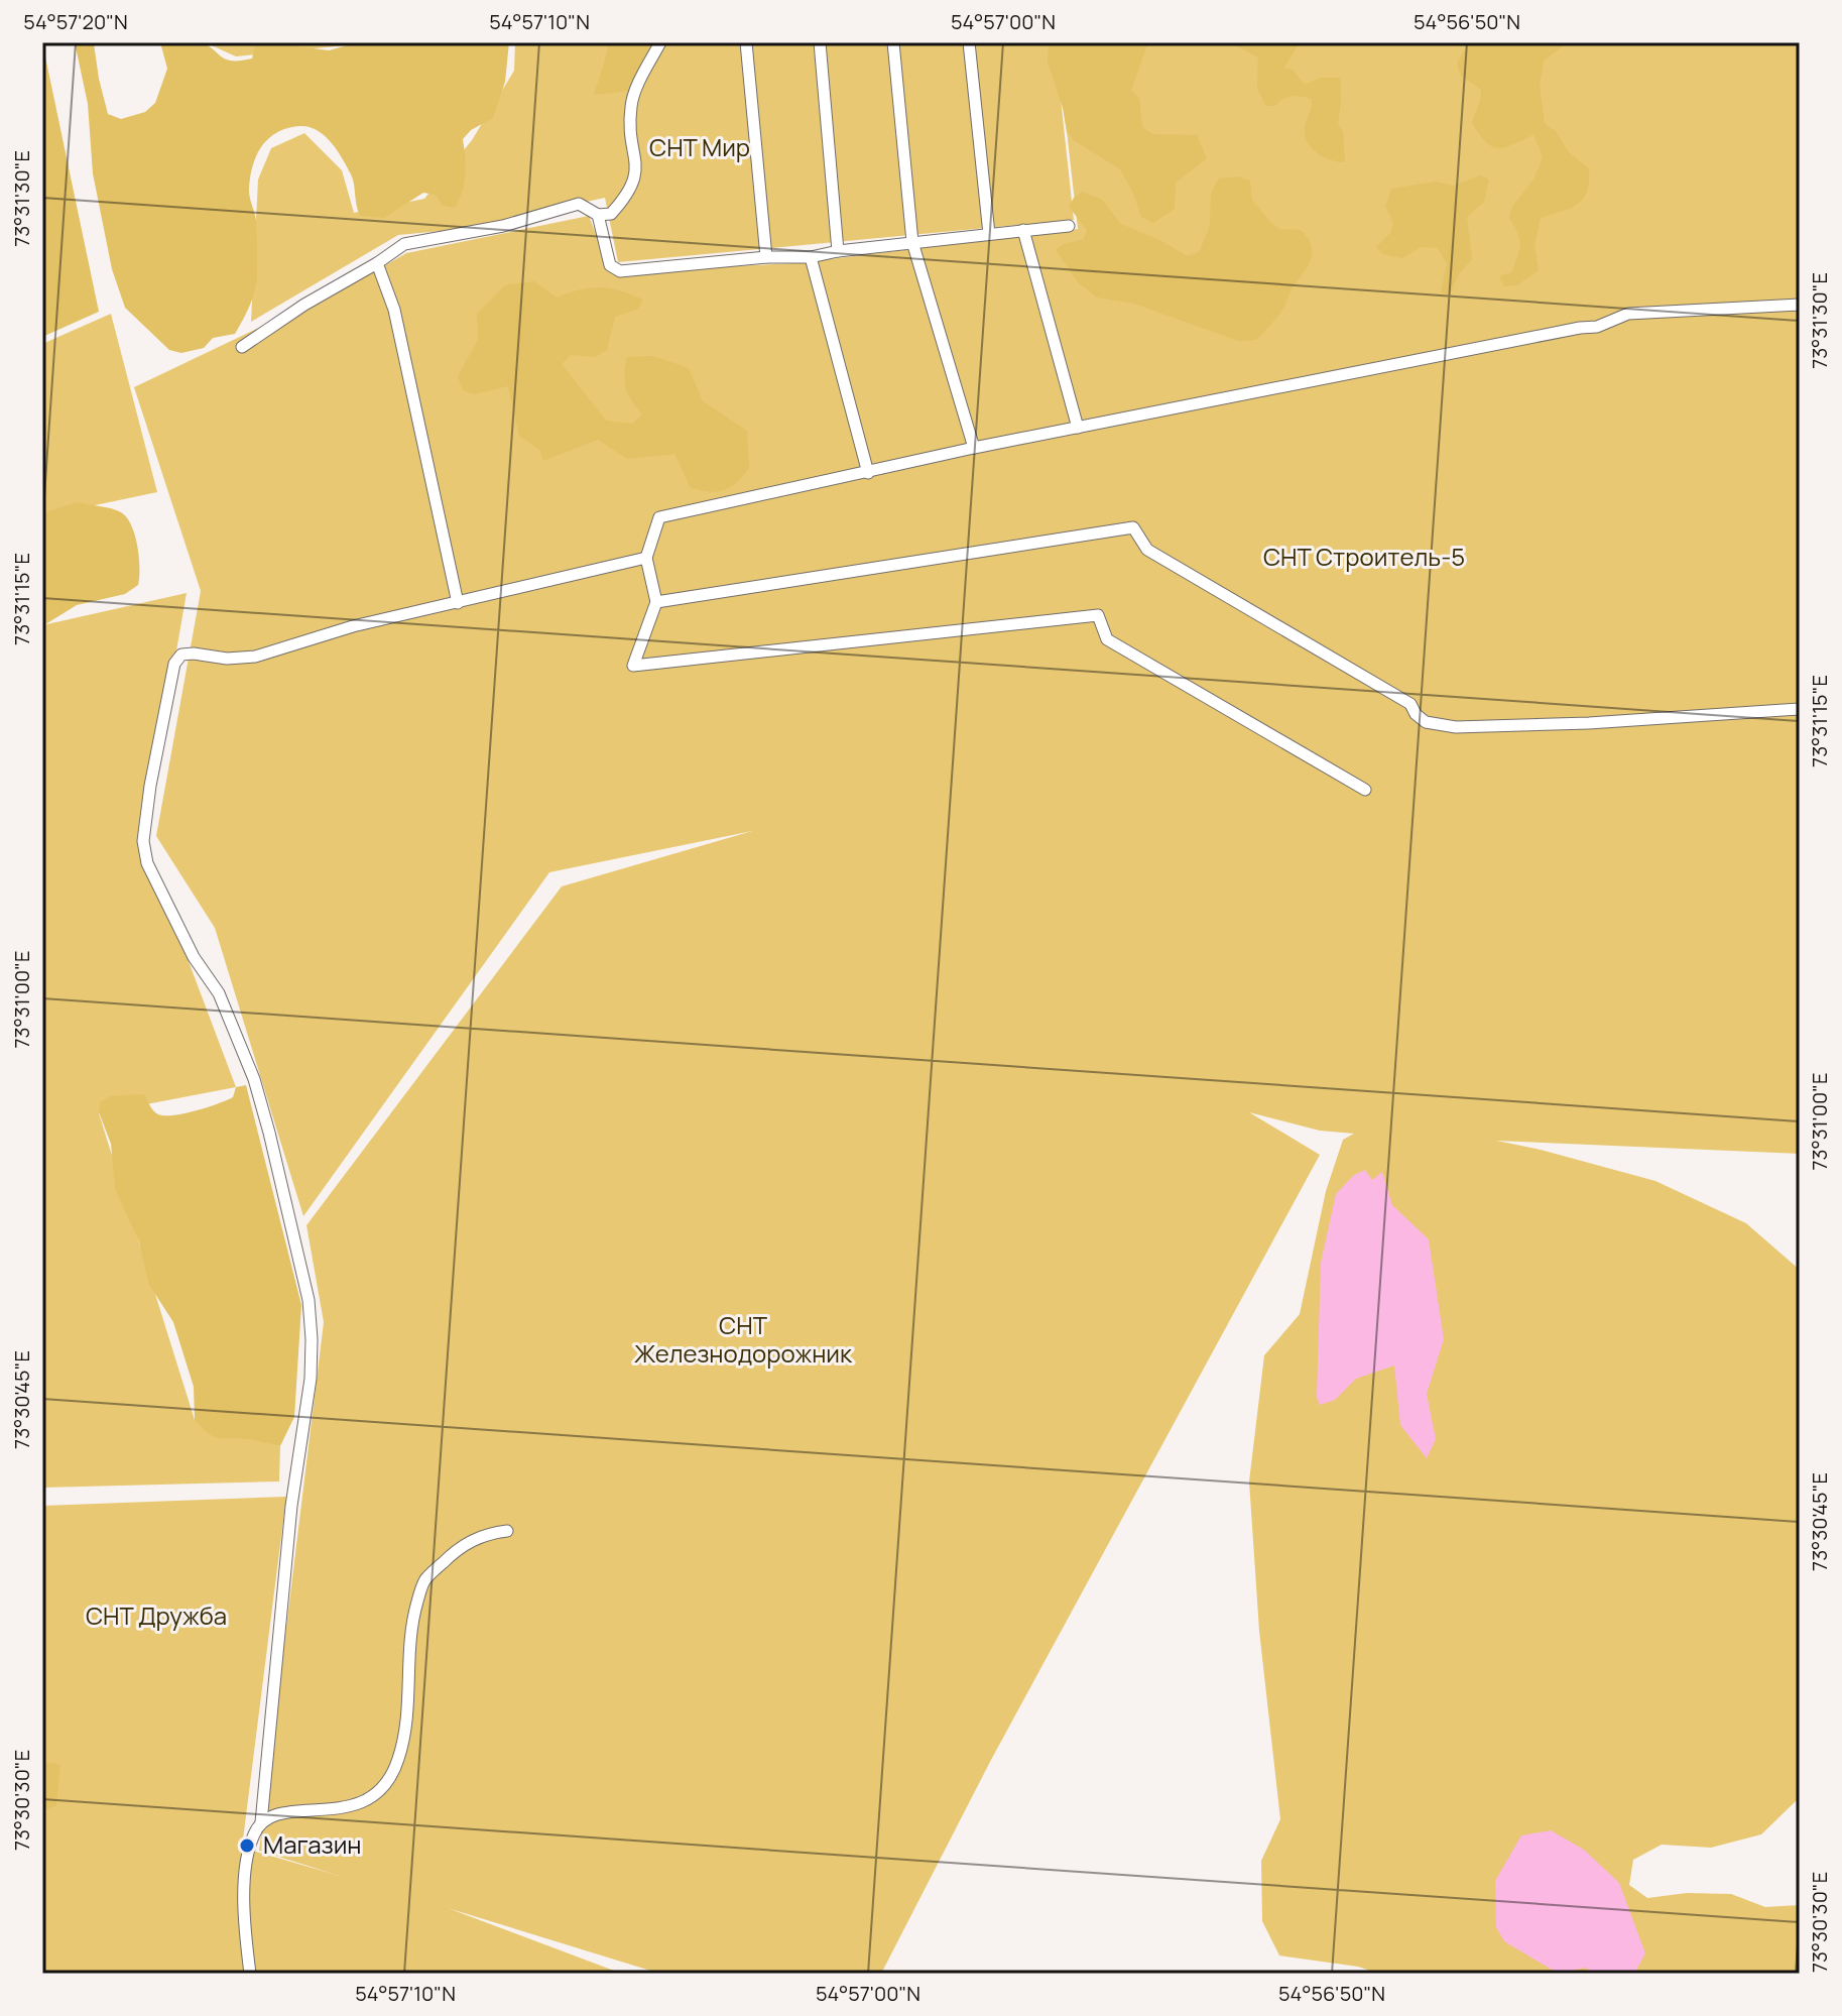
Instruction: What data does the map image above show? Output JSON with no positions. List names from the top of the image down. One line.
{"parks":["СНТ Мир","СНТ Строитель-5","СНТ Железнодорожник","СНТ Дружба"],"places":["Магазин"],"coordinates":["54°57'20\"N","54°57'10\"N","54°57'00\"N","54°56'50\"N","73°31'30\"E","73°31'15\"E","73°31'00\"E","73°30'45\"E","73°30'30\"E"]}
